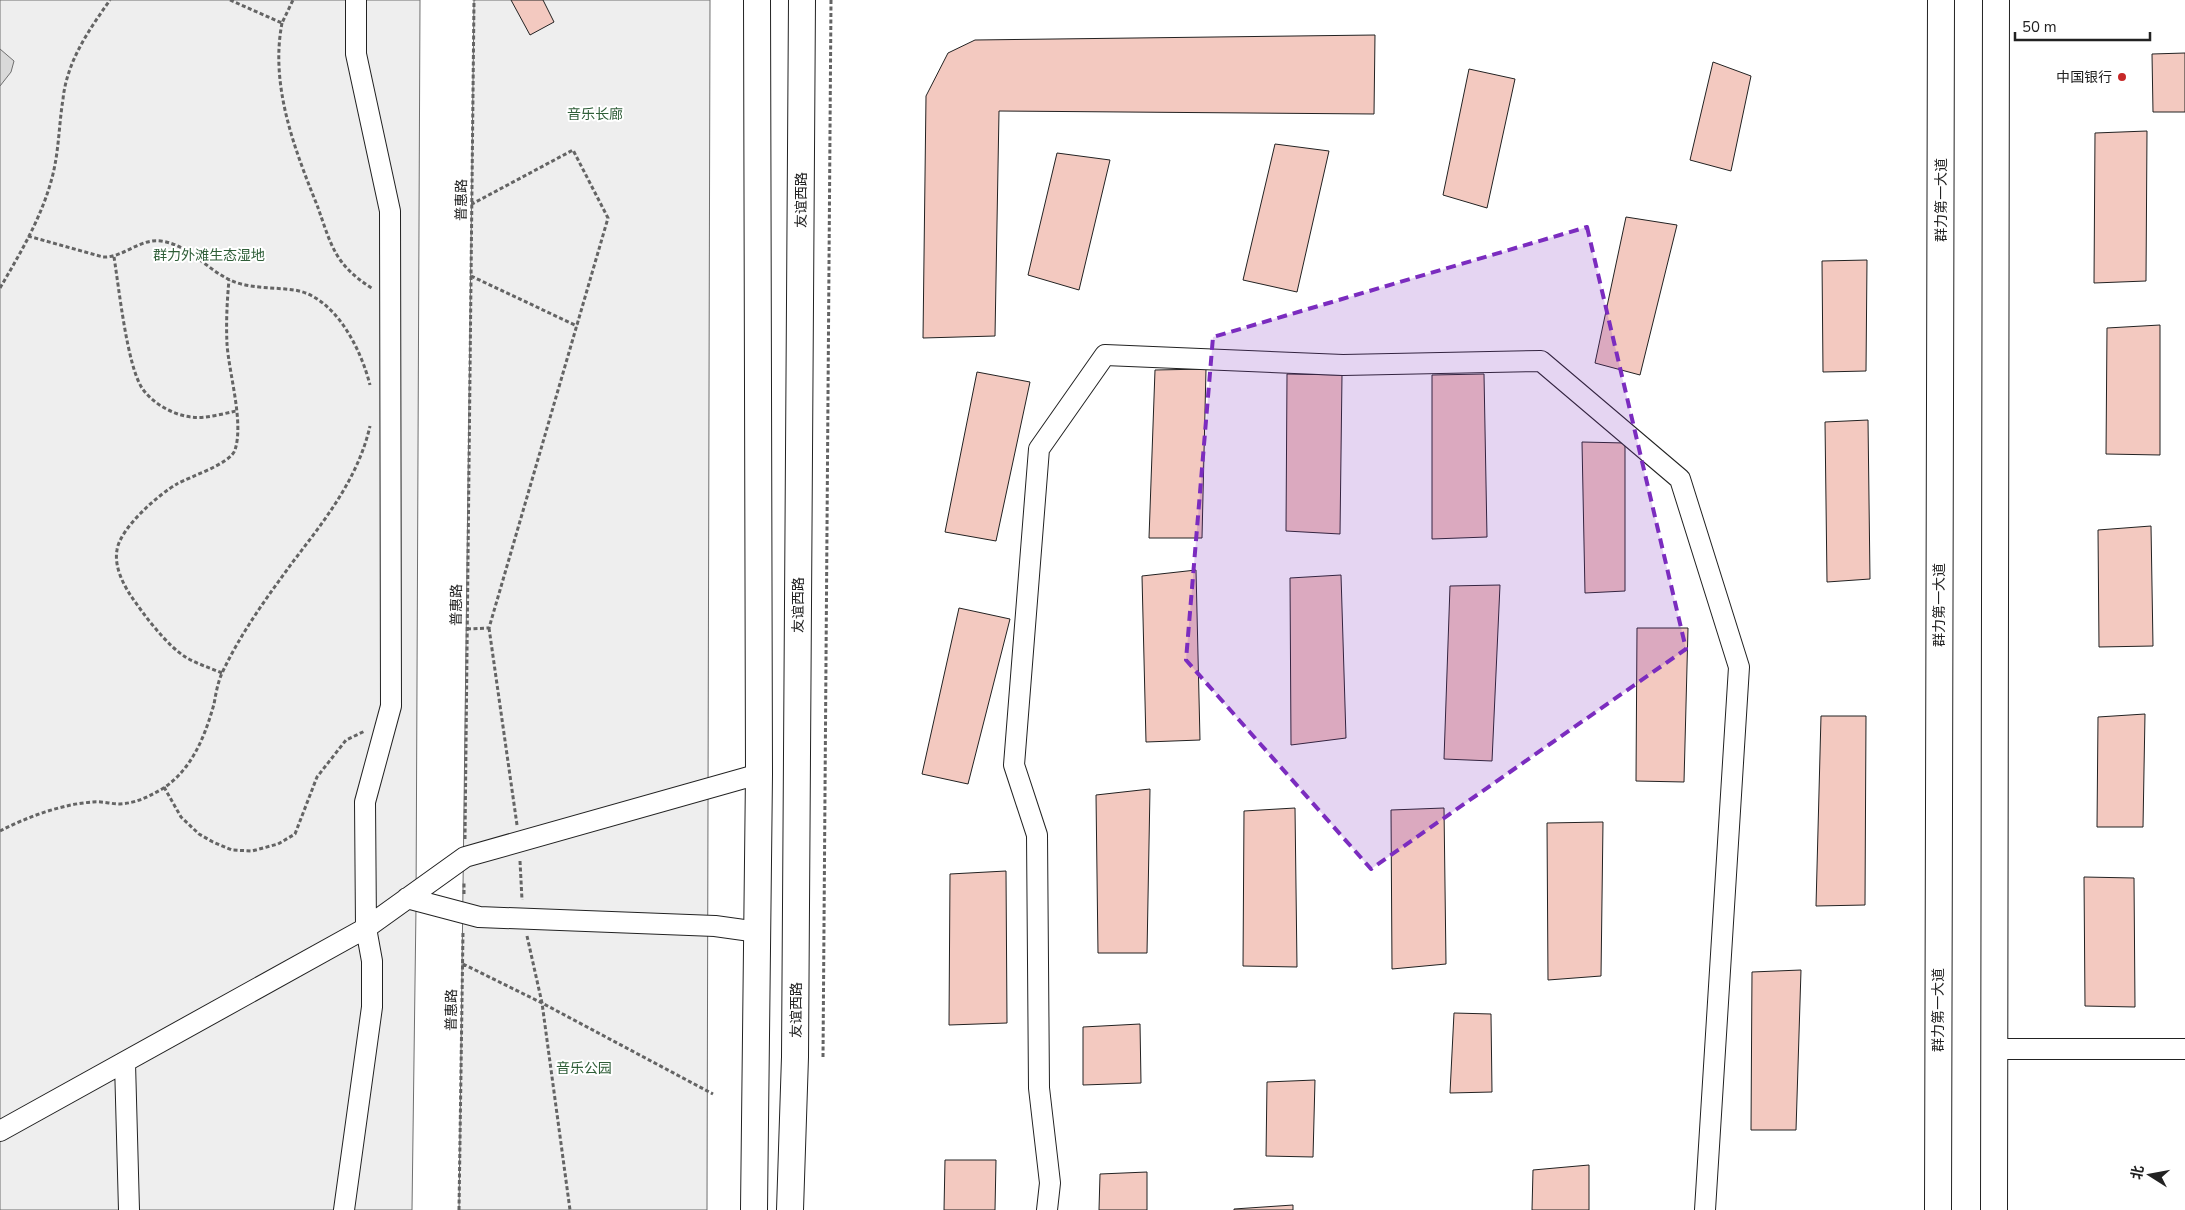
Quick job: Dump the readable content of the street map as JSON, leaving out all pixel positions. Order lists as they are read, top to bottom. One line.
{"streets":{"main road":["友谊西路","群力第一大道"],"path":["普惠路"]},"parks":["音乐长廊","群力外滩生态湿地","音乐公园"],"places":["中国银行"],"scale_bar":"50 m","north":"left"}
